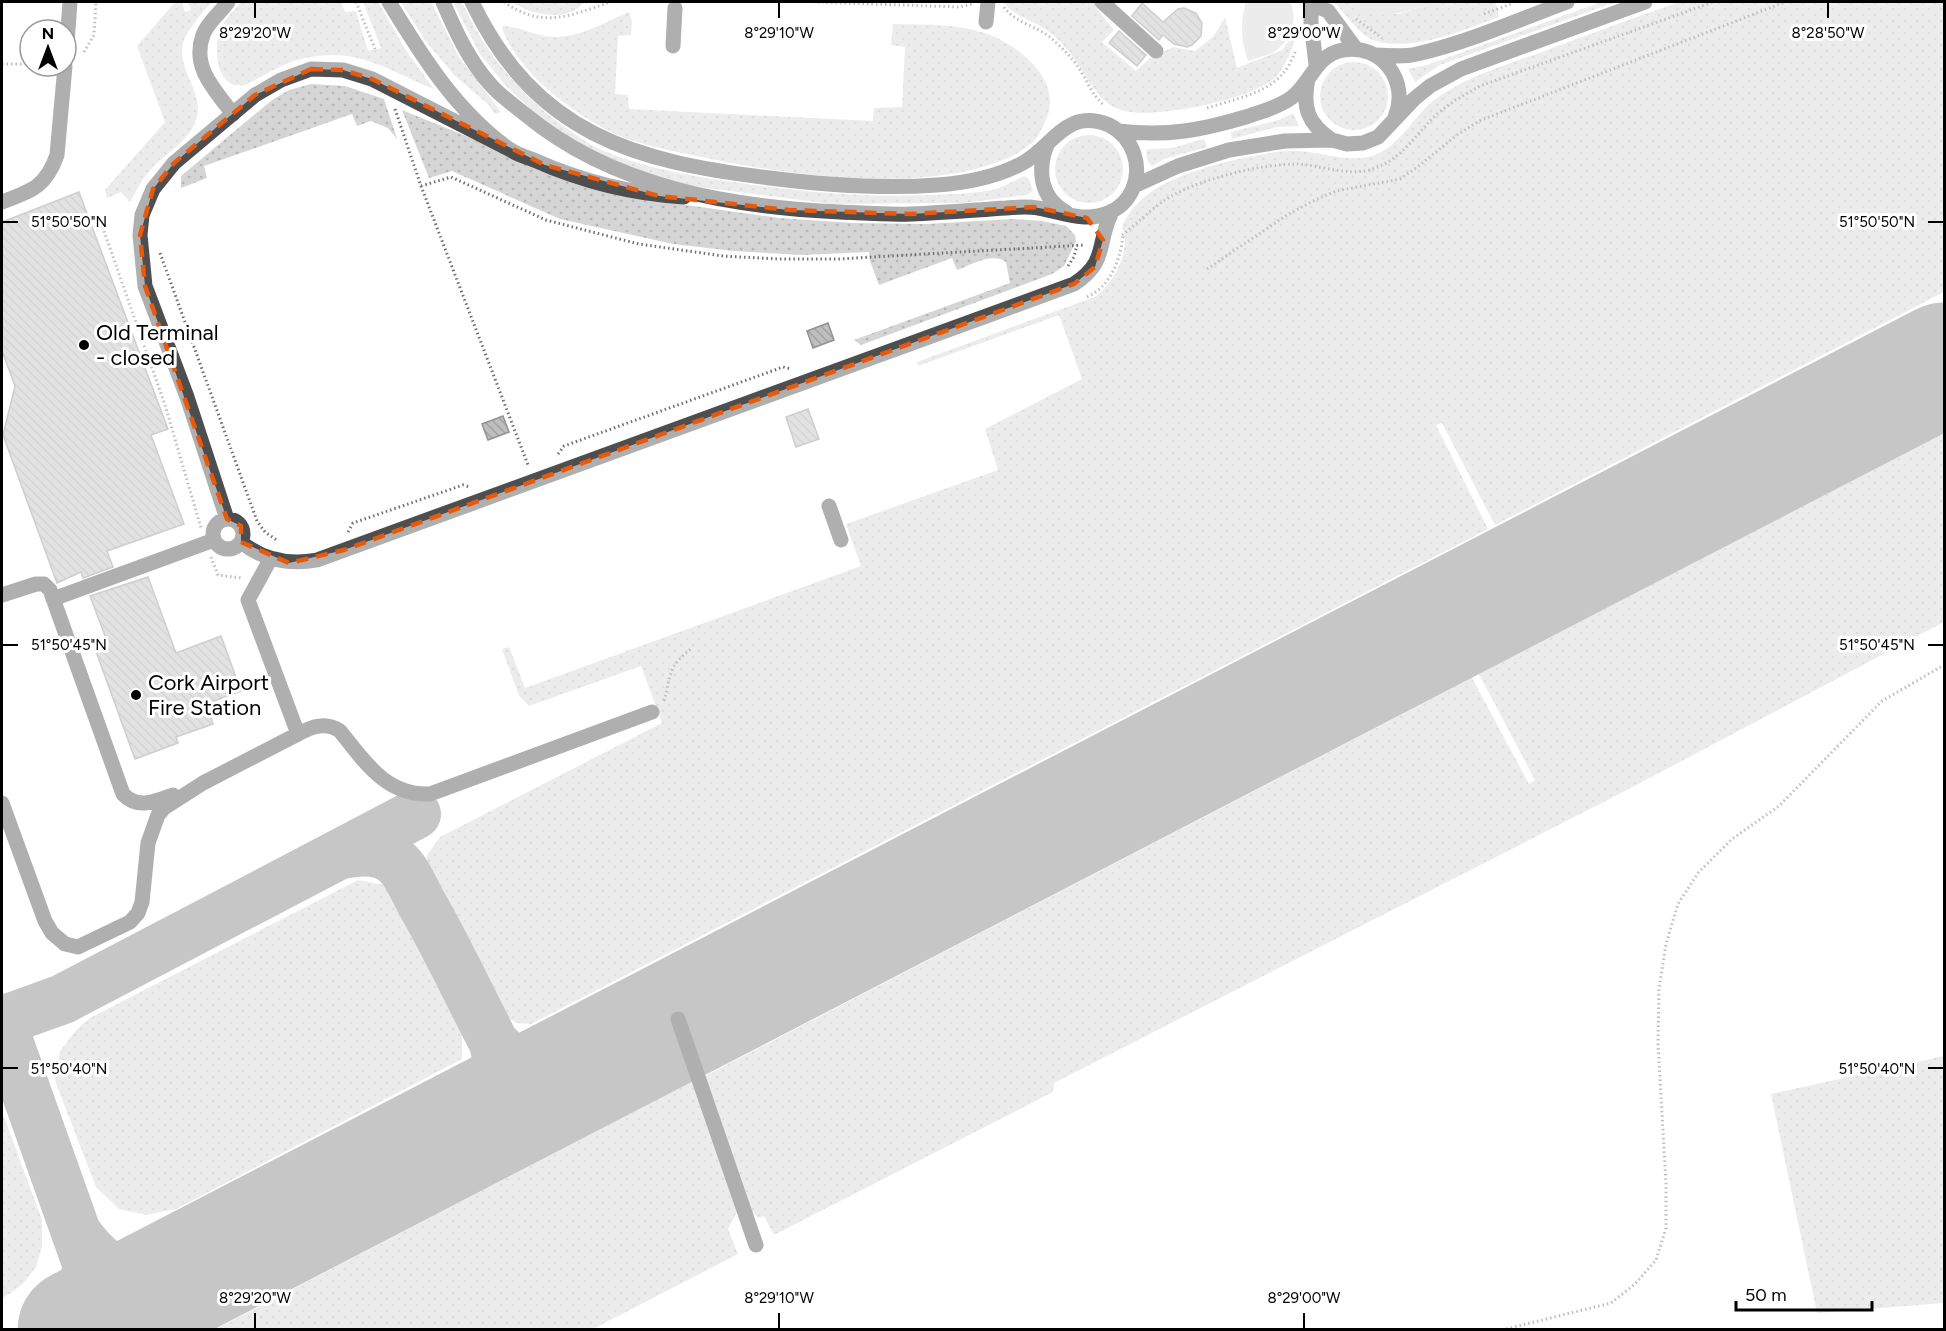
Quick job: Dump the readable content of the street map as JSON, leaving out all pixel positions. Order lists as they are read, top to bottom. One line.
{"places":["Old Terminal - closed","Cork Airport Fire Station"],"scale_bar":"50 m","north":"top","coordinates":["8°29'20\"W","8°29'10\"W","8°29'00\"W","8°28'50\"W","51°50'50\"N","51°50'45\"N","51°50'40\"N"]}
